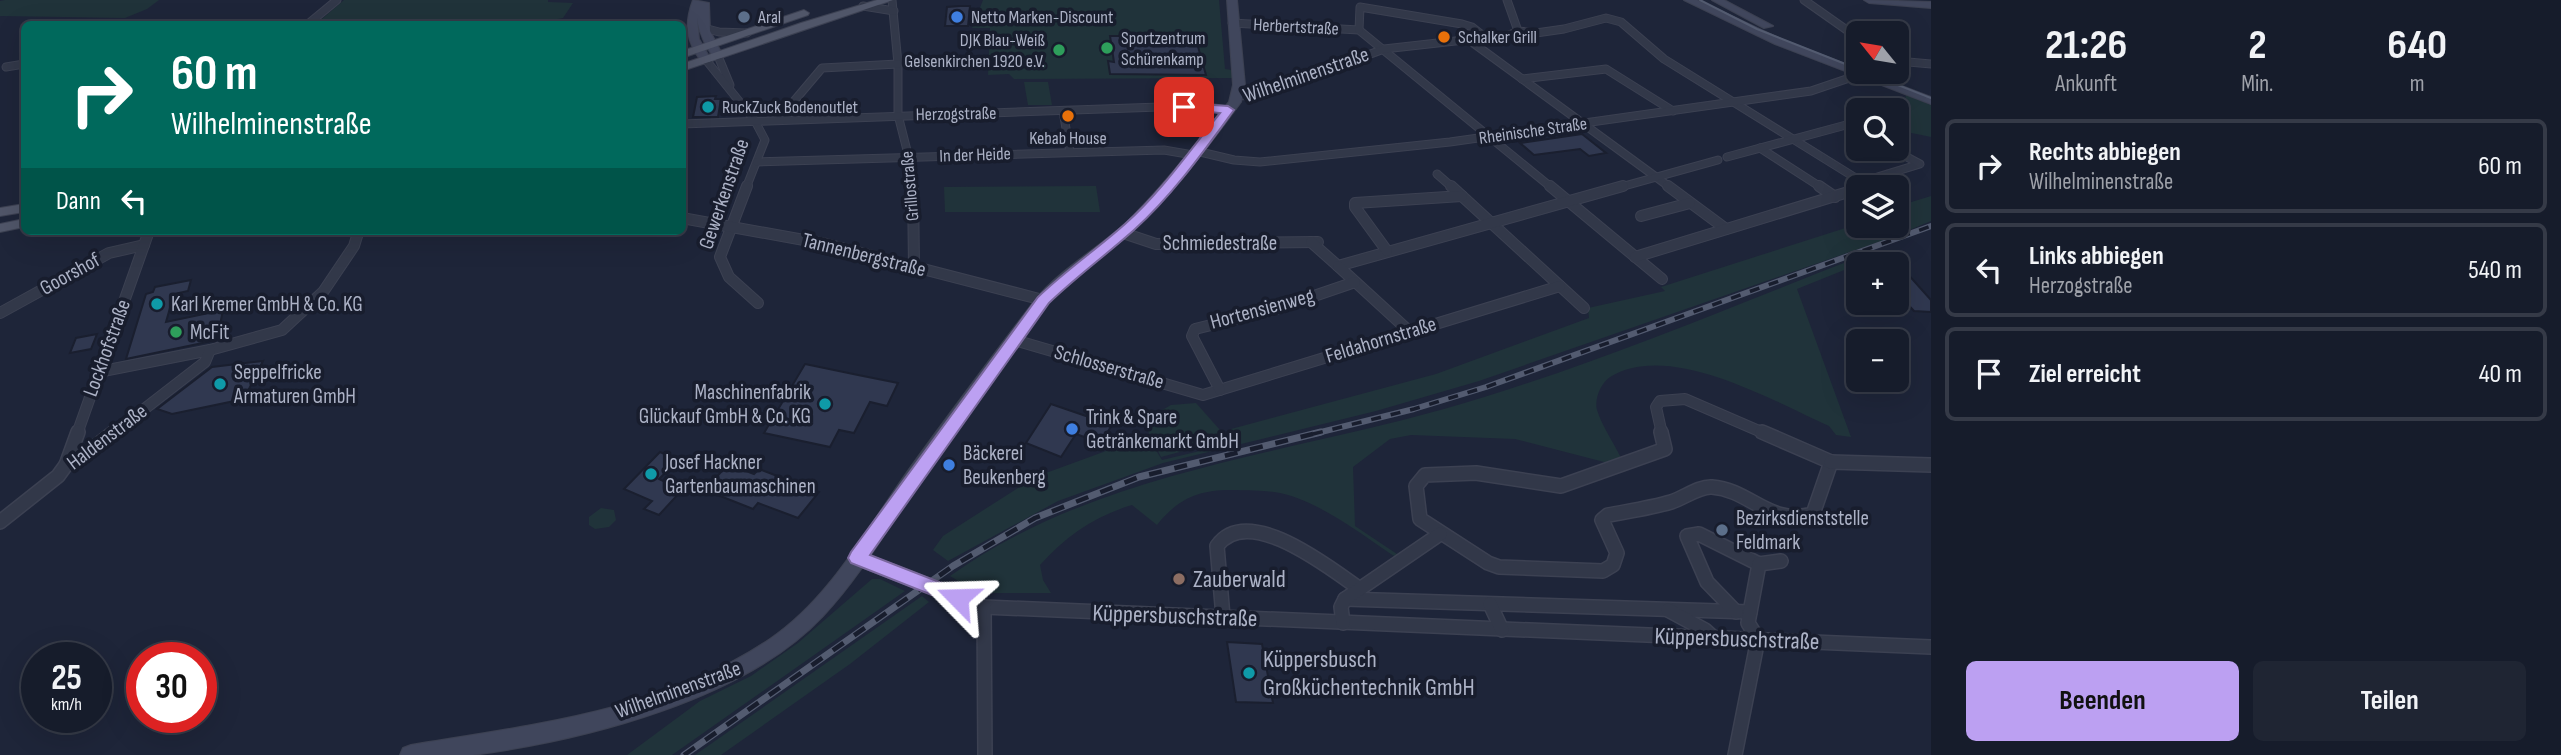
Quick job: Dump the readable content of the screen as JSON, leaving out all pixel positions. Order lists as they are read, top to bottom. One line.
{"streets":{"street":["Herbertstraße","Wilhelminenstraße","Herzogstraße","Rheinische Straße","In der Heide","Grillostraße","Gewerkenstraße","Schmiedestraße","Tannenbergstraße","Goorshof","Hortensienweg","Feldahornstraße","Lockhofstraße","Schlosserstraße","Haldenstraße","Küppersbuschstraße"]},"crossings":[["Herbertstraße","Wilhelminenstraße"],["Herbertstraße","Rheinische Straße"],["Wilhelminenstraße","Herzogstraße"],["Wilhelminenstraße","Rheinische Straße"],["Wilhelminenstraße","In der Heide"],["Wilhelminenstraße","Schmiedestraße"],["Wilhelminenstraße","Tannenbergstraße"],["Wilhelminenstraße","Schlosserstraße"],["Wilhelminenstraße","Küppersbuschstraße"],["Herzogstraße","Grillostraße"],["Herzogstraße","Gewerkenstraße"],["Rheinische Straße","In der Heide"],["In der Heide","Grillostraße"],["In der Heide","Gewerkenstraße"],["Grillostraße","Tannenbergstraße"],["Gewerkenstraße","Tannenbergstraße"],["Goorshof","Lockhofstraße"],["Hortensienweg","Feldahornstraße"],["Feldahornstraße","Schlosserstraße"],["Lockhofstraße","Haldenstraße"]],"places":["Aral","Netto Marken-Discount","Schalker Grill","Sportzentrum Schürenkamp","DJK Blau-Weiß Gelsenkirchen 1920 e.V.","RuckZuck Bodenoutlet","Kebab House","Karl Kremer GmbH & Co. KG","McFit","Seppelfricke Armaturen GmbH","Maschinenfabrik Glückauf GmbH & Co. KG","Trink & Spare Getränkemarkt GmbH","Bäckerei Beukenberg","Josef Hackner Gartenbaumaschinen","Bezirksdienststelle Feldmark","Zauberwald","Küppersbusch Großküchentechnik GmbH"],"north":"top left","page":{"eta":["21:26","Ankunft","2","Min.","640","m"],"map_buttons":["+","−"],"turn":["60 m","Wilhelminenstraße"],"list":[{"name":"Rechts abbiegen","note":"Wilhelminenstraße","value":"60 m"},{"name":"Links abbiegen","note":"Herzogstraße","value":"540 m"},{"name":"Ziel erreicht","value":"40 m"}],"then":"Dann","speed":"25 km/h","limit":"30","buttons":["Beenden","Teilen"]}}
